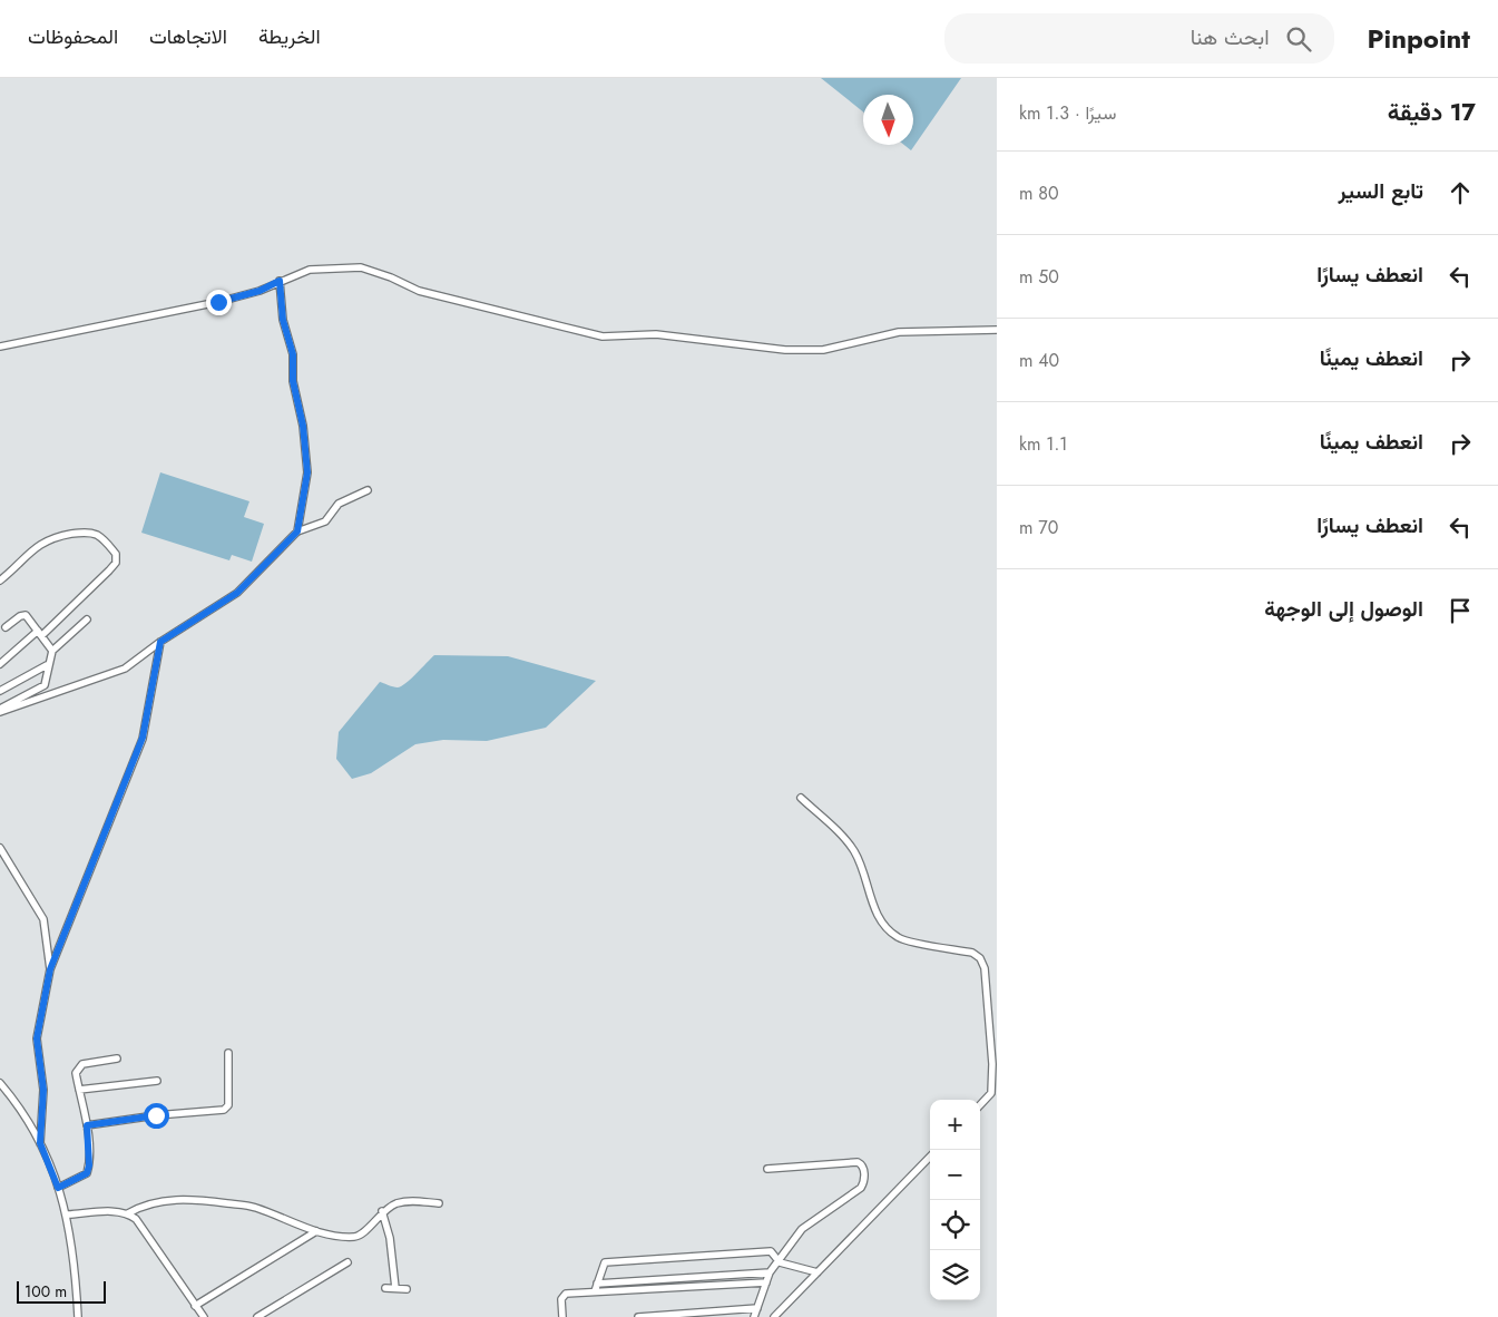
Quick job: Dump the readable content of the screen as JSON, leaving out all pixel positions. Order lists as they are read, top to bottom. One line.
{"scale_bar":"100 m","north":"bottom","page":{"header":"Pinpoint","search":"ابحث هنا","nav":["الخريطة","الاتجاهات","المحفوظات"],"heading":["17 دقيقة","سيرًا · 1.3 km"],"list":[["تابع السير","80 m"],["انعطف يسارًا","50 m"],["انعطف يمينًا","40 m"],["انعطف يمينًا","1.1 km"],["انعطف يسارًا","70 m"],"الوصول إلى الوجهة"],"map_buttons":["+","−"],"scale":"100 m"}}
